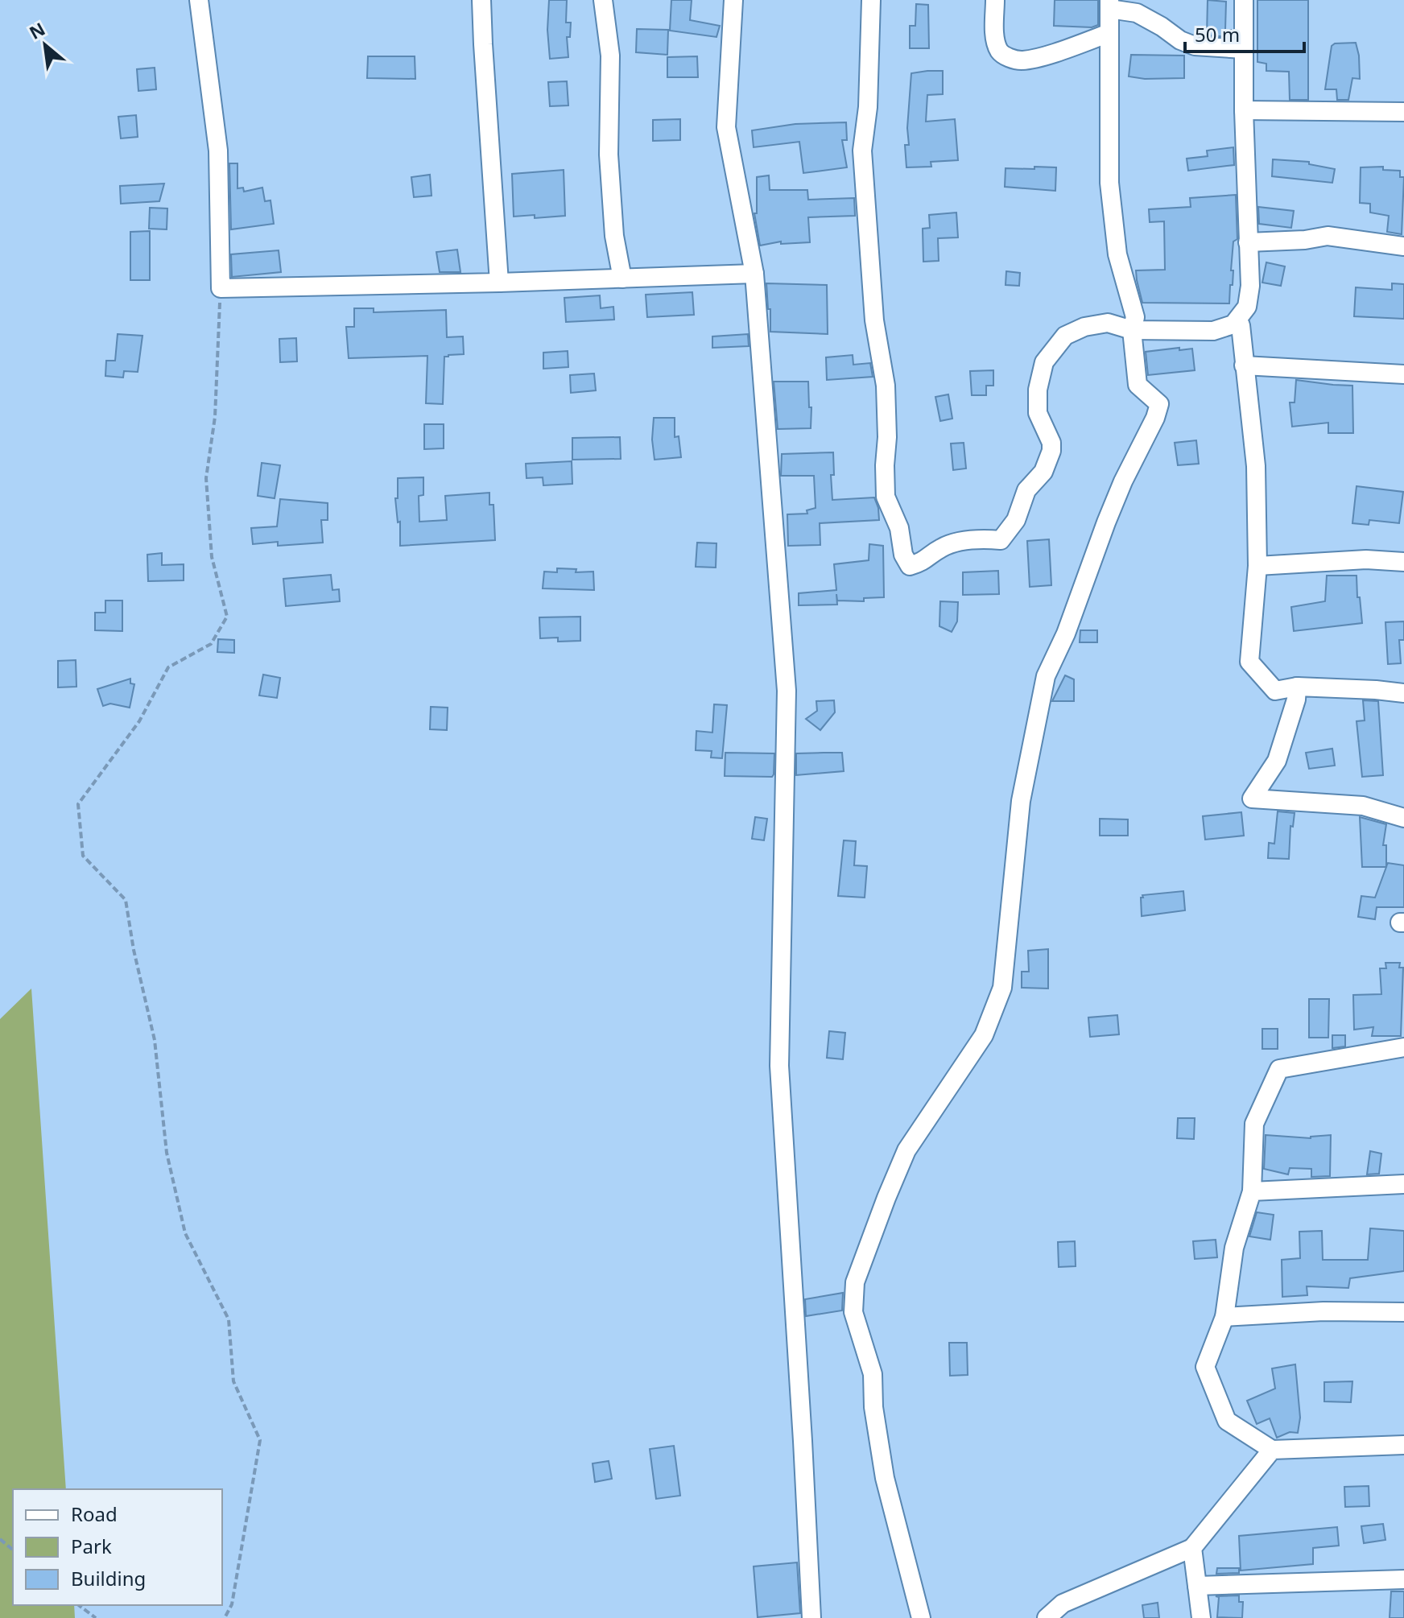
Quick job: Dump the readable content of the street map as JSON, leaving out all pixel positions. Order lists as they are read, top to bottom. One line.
{"legend":["Road","Park","Building"],"scale_bar":"50 m","north":"top left"}
